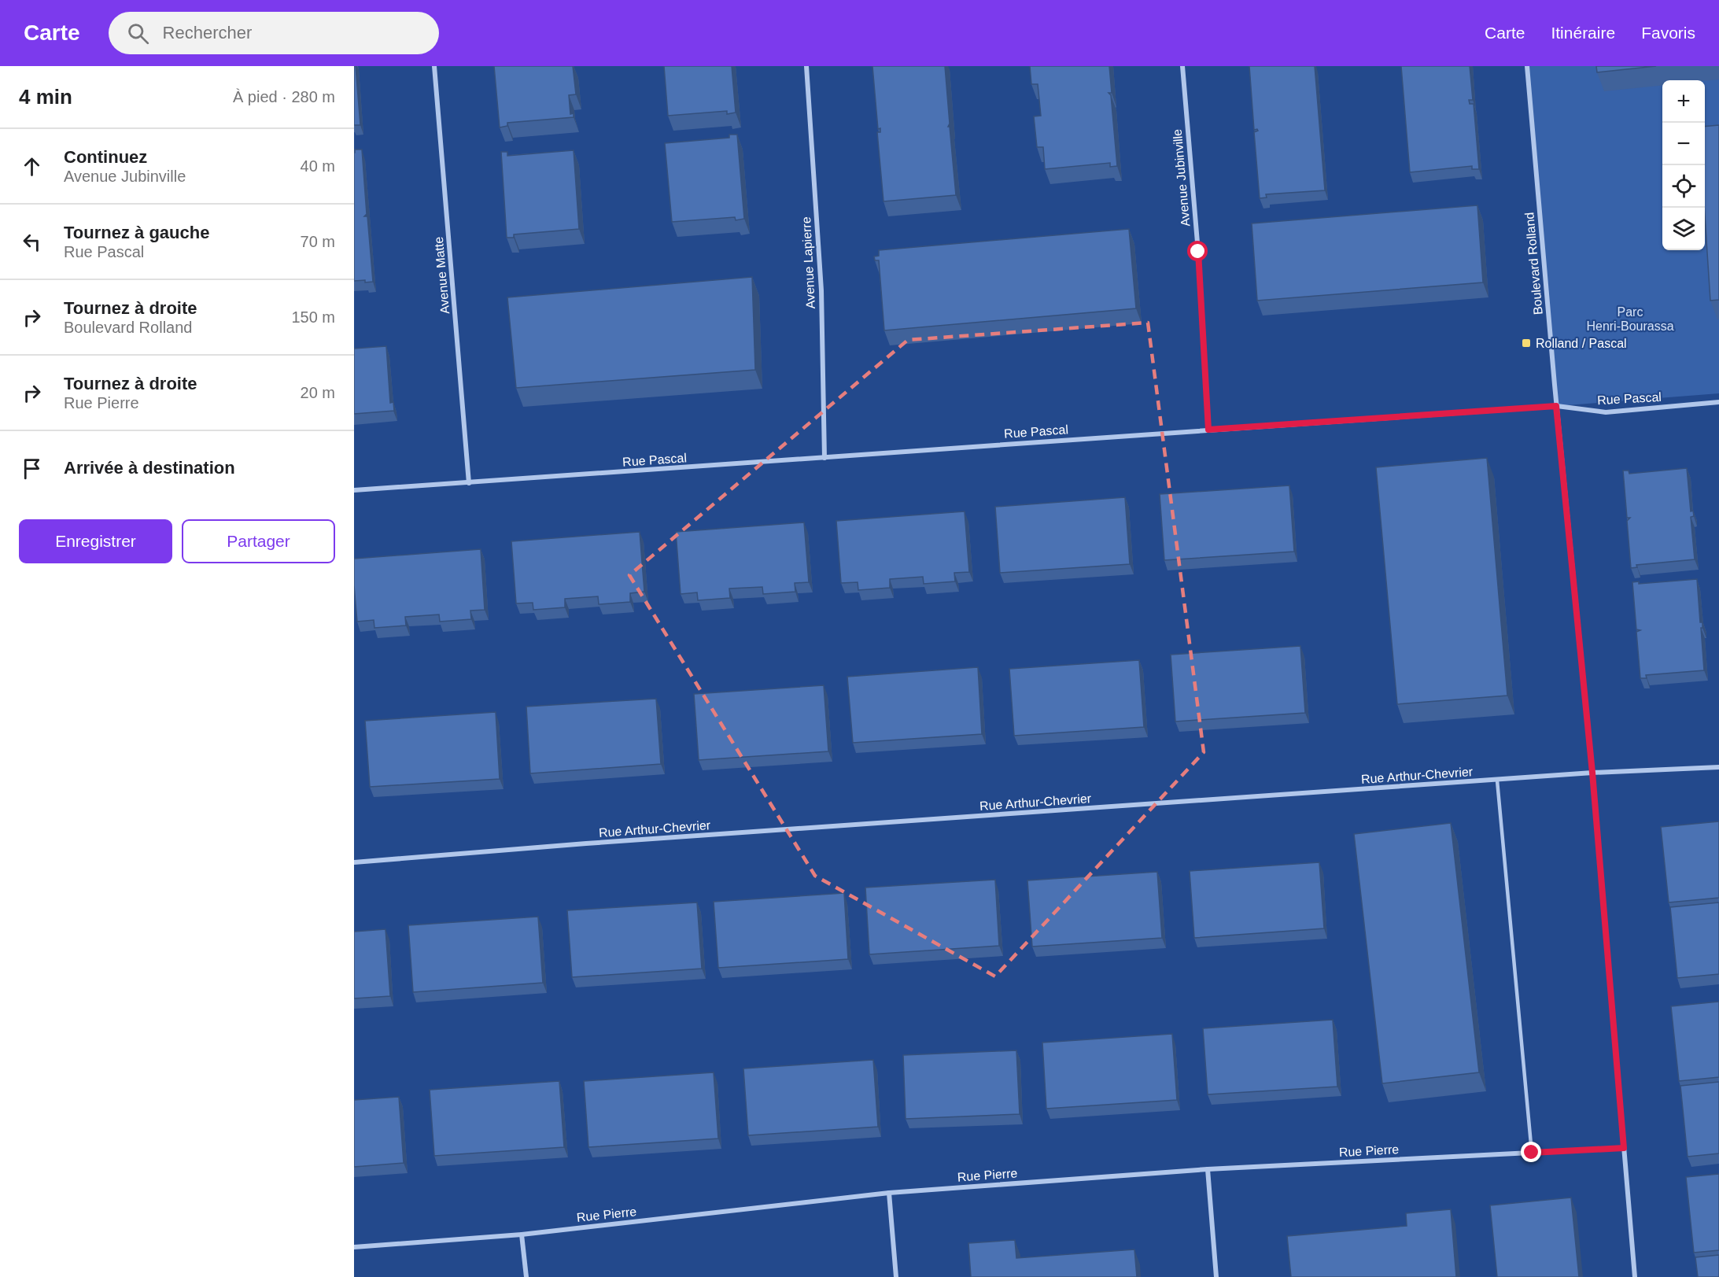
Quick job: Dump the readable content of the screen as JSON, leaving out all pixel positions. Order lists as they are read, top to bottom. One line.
{"streets":{"street":["Avenue Jubinville","Avenue Lapierre","Boulevard Rolland","Avenue Matte","Rue Pascal","Rue Arthur-Chevrier","Rue Pierre"]},"crossings":[["Avenue Jubinville","Rue Pascal"],["Avenue Lapierre","Rue Pascal"],["Boulevard Rolland","Rue Pascal"],["Boulevard Rolland","Rue Arthur-Chevrier"],["Boulevard Rolland","Rue Pierre"],["Avenue Matte","Rue Pascal"]],"parks":["Parc Henri-Bourassa"],"places":{"transit":["Rolland / Pascal"]},"page":{"header":"Carte","search":"Rechercher","nav":["Carte","Itinéraire","Favoris"],"heading":["4 min","À pied · 280 m"],"map_buttons":["+","−"],"list":[["Continuez","Avenue Jubinville","40 m"],["Tournez à gauche","Rue Pascal","70 m"],["Tournez à droite","Boulevard Rolland","150 m"],["Tournez à droite","Rue Pierre","20 m"],"Arrivée à destination"],"buttons":["Enregistrer","Partager"]}}
